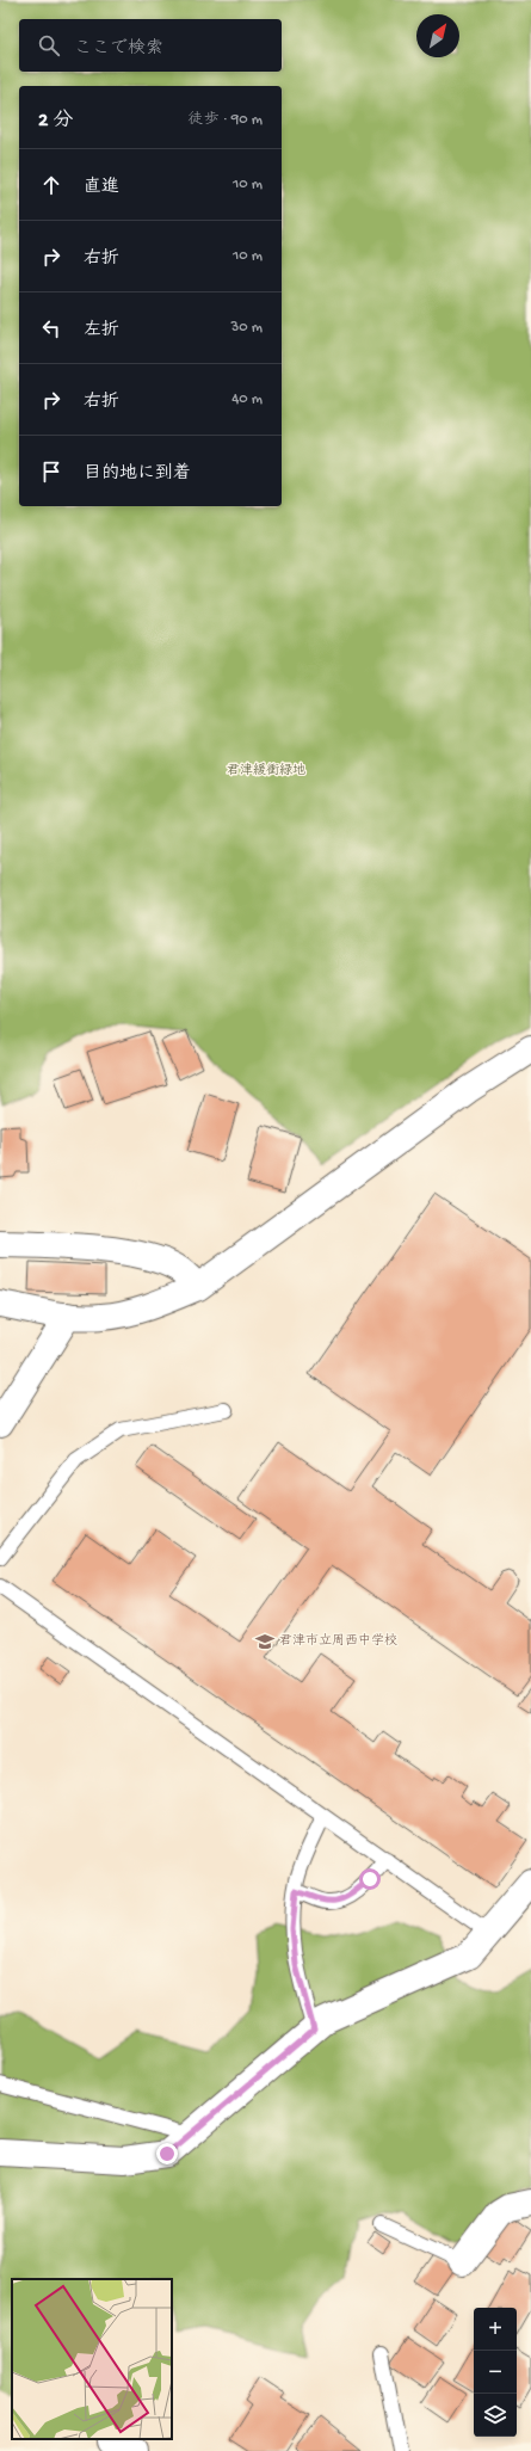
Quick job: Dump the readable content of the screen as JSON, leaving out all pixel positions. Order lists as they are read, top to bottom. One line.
{"parks":["君津緩衝緑地"],"places":{"school or university":["君津市立周西中学校"]},"north":"top right","page":{"search":"ここで検索","heading":["2 分","徒歩 · 90 m"],"list":[["直進","10 m"],["右折","10 m"],["左折","30 m"],["右折","40 m"],"目的地に到着"],"map_buttons":["+","−"]}}
